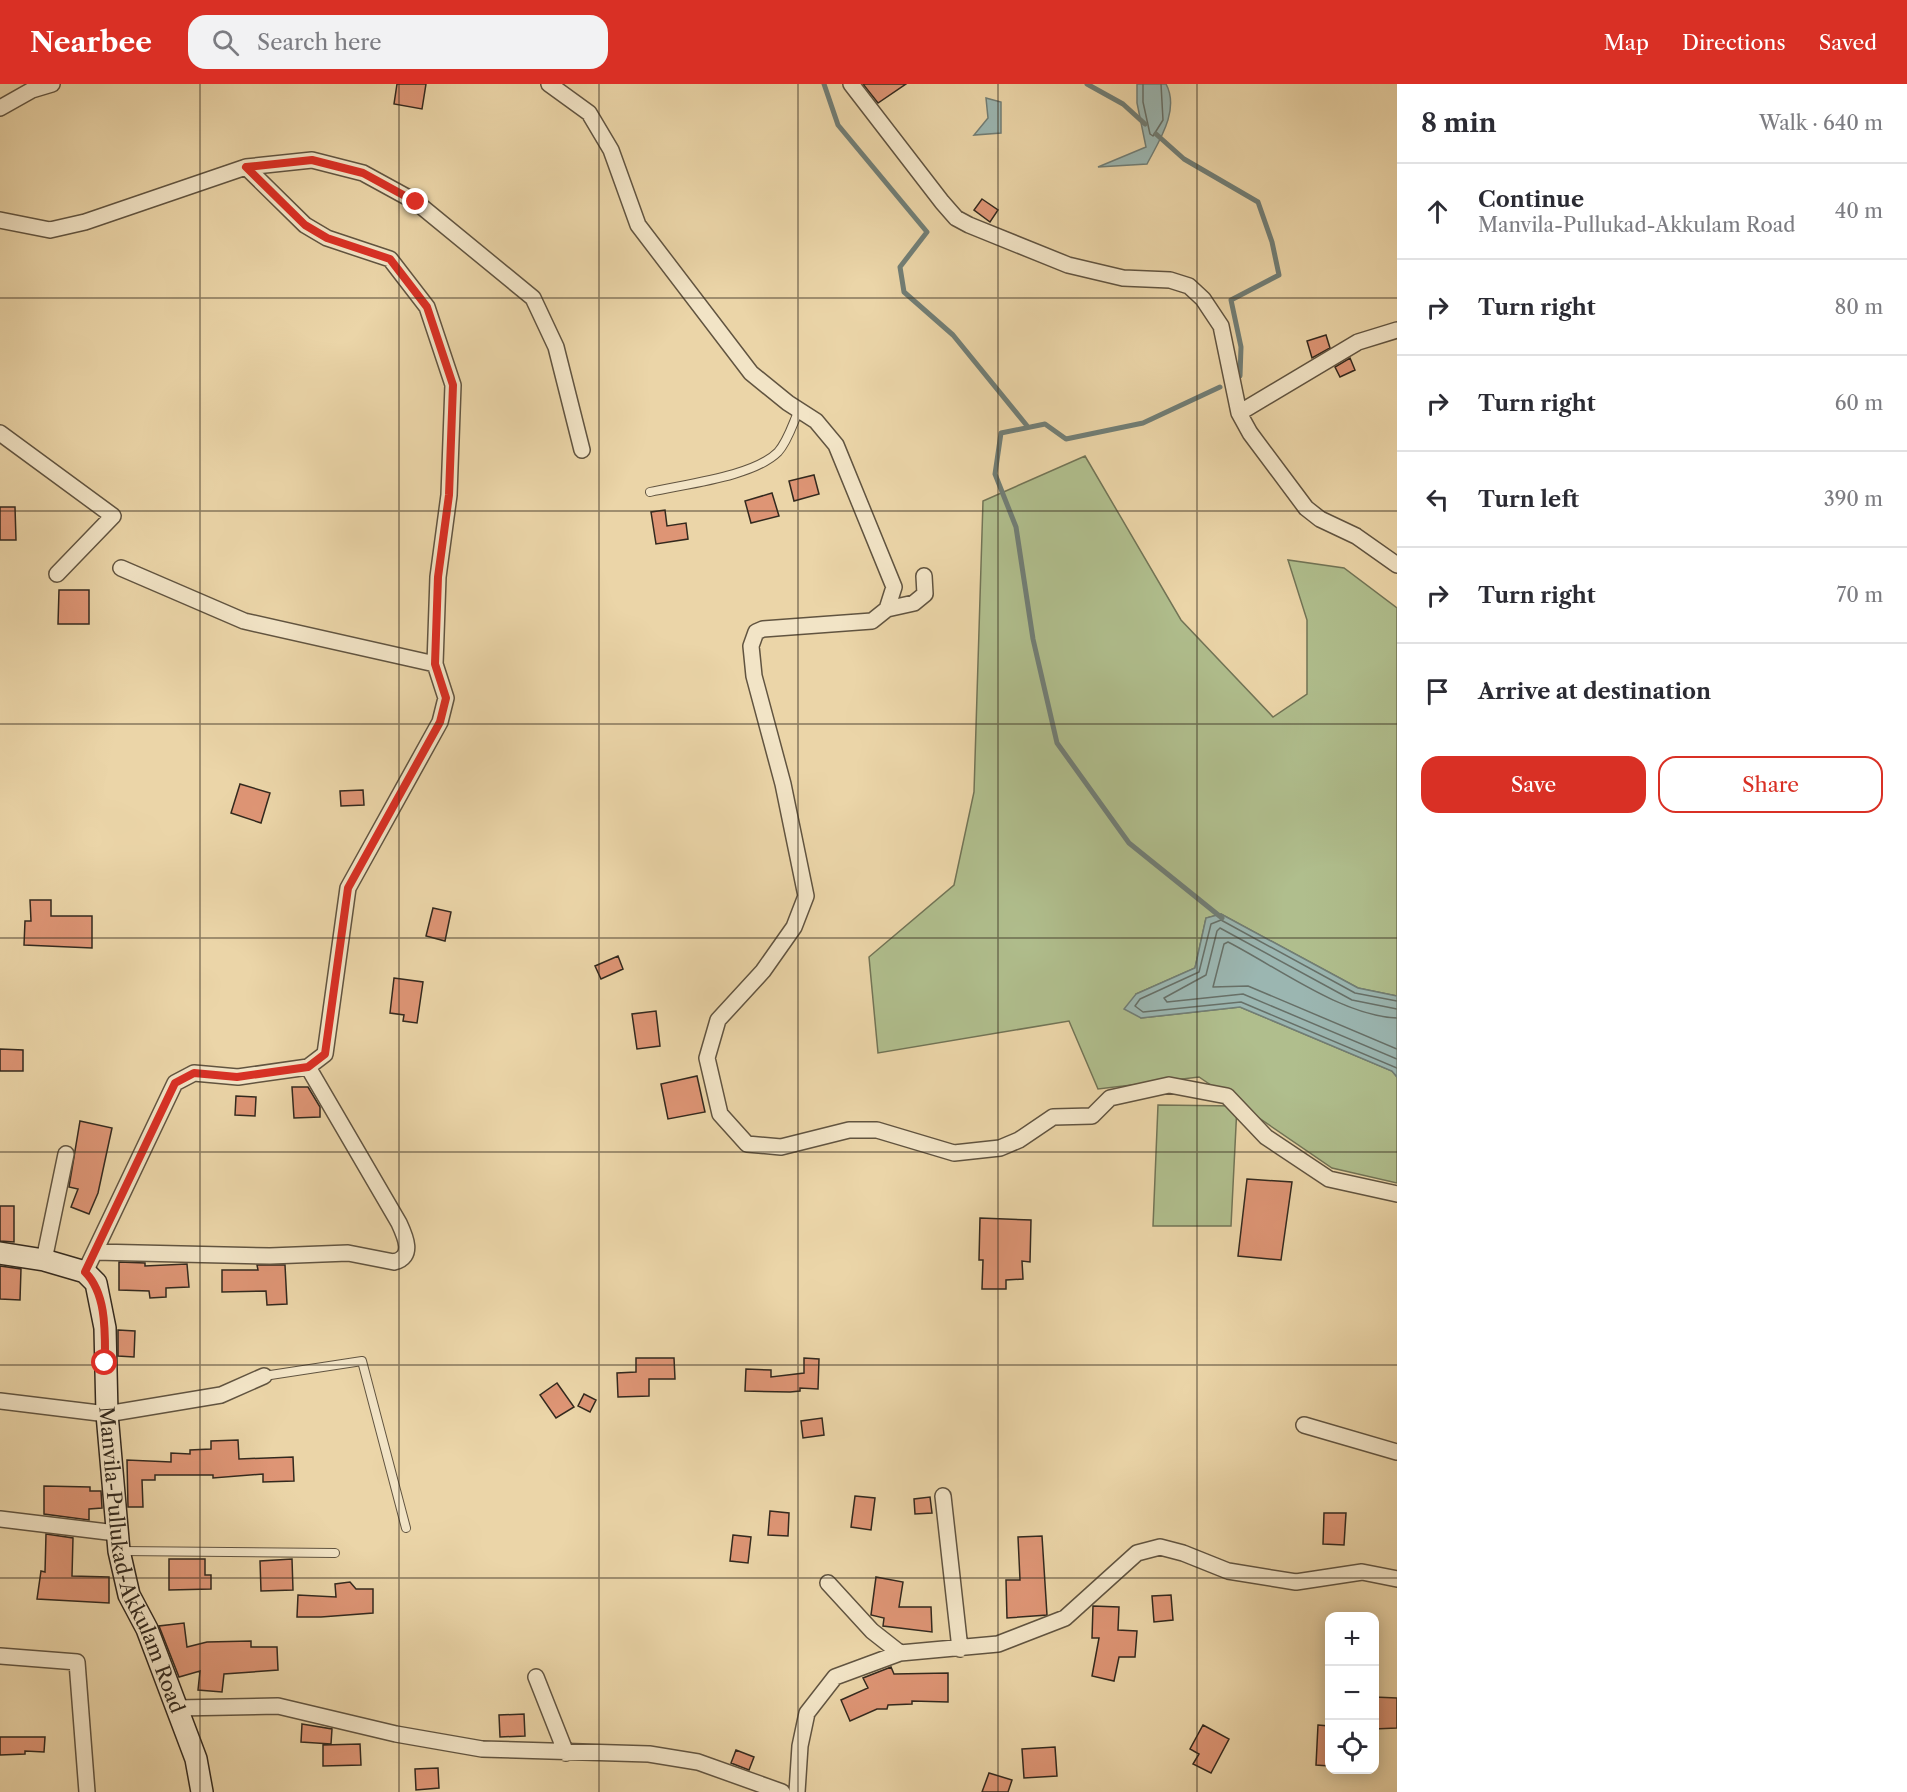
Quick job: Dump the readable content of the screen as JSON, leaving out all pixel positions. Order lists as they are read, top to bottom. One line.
{"streets":{"street":["Manvila-Pullukad-Akkulam Road"]},"page":{"header":"Nearbee","search":"Search here","nav":["Map","Directions","Saved"],"heading":["8 min","Walk · 640 m"],"list":[["Continue","Manvila-Pullukad-Akkulam Road","40 m"],["Turn right","80 m"],["Turn right","60 m"],["Turn left","390 m"],["Turn right","70 m"],"Arrive at destination"],"buttons":["Save","Share"],"map_buttons":["+","−"]}}
